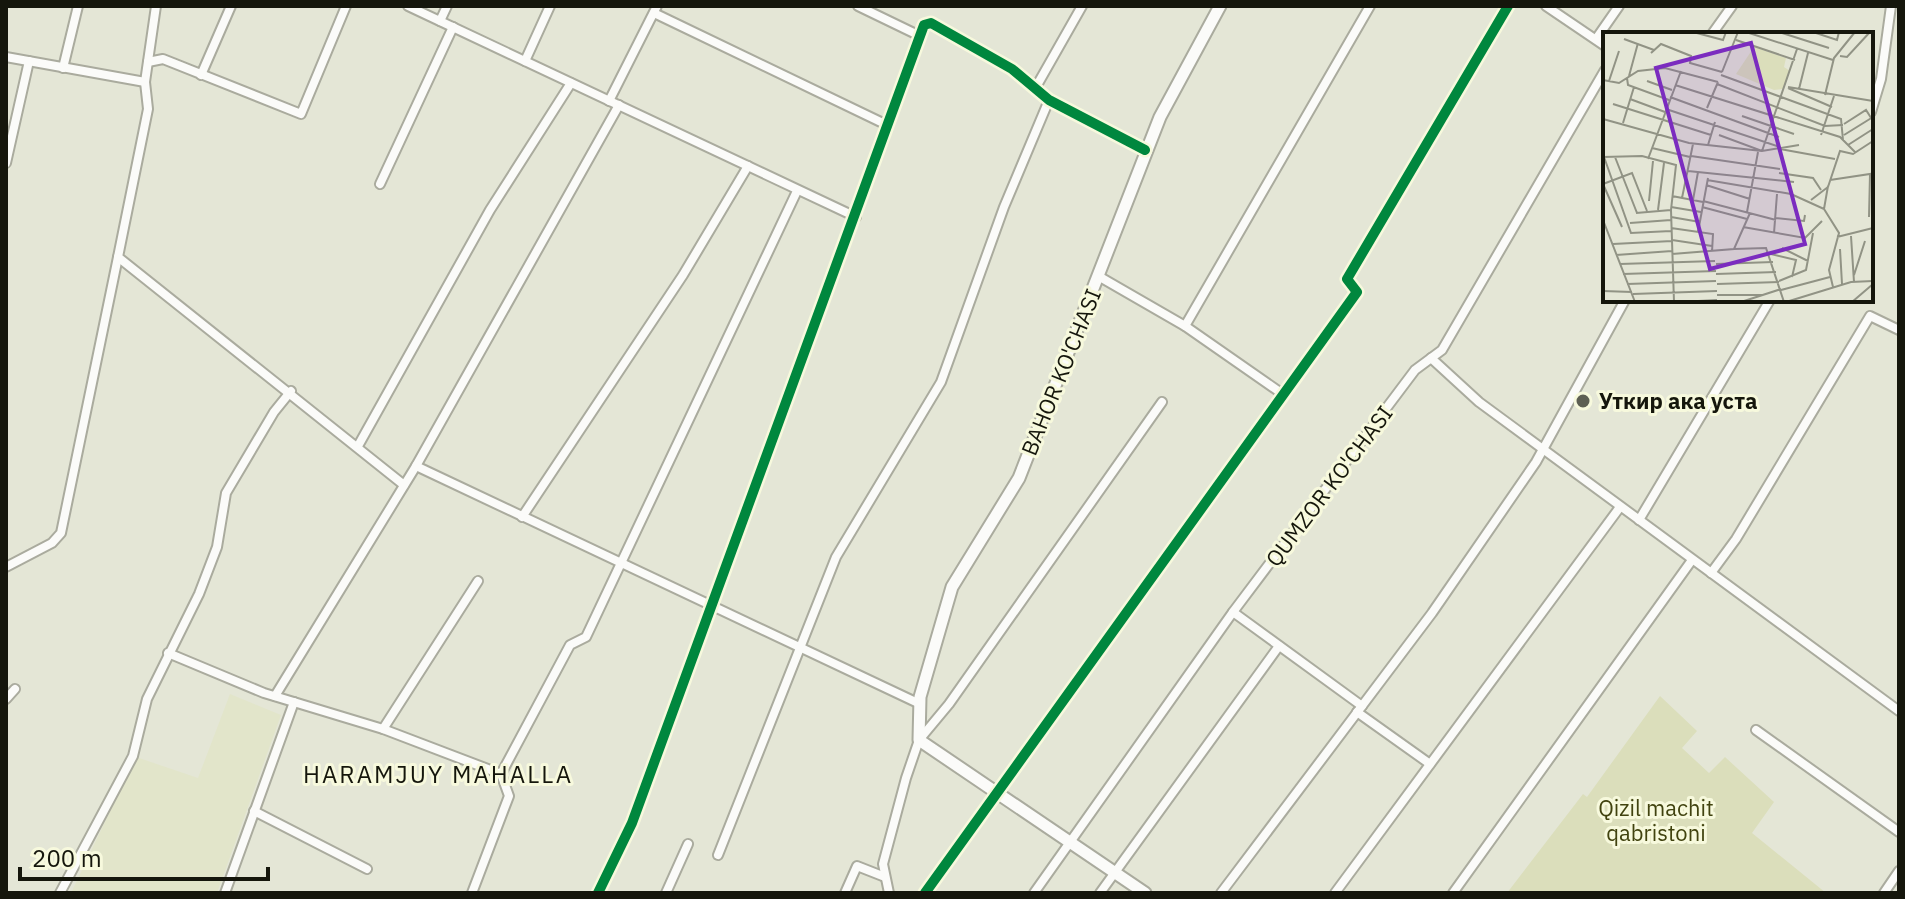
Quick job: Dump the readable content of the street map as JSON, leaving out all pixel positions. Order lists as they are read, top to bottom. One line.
{"streets":{"street":["BAHOR KO'CHASI","QUMZOR KO'CHASI"]},"districts":["HARAMJUY MAHALLA"],"parks":["Qizil machit qabristoni"],"places":["Уткир ака уста"],"scale_bar":"200 m"}
